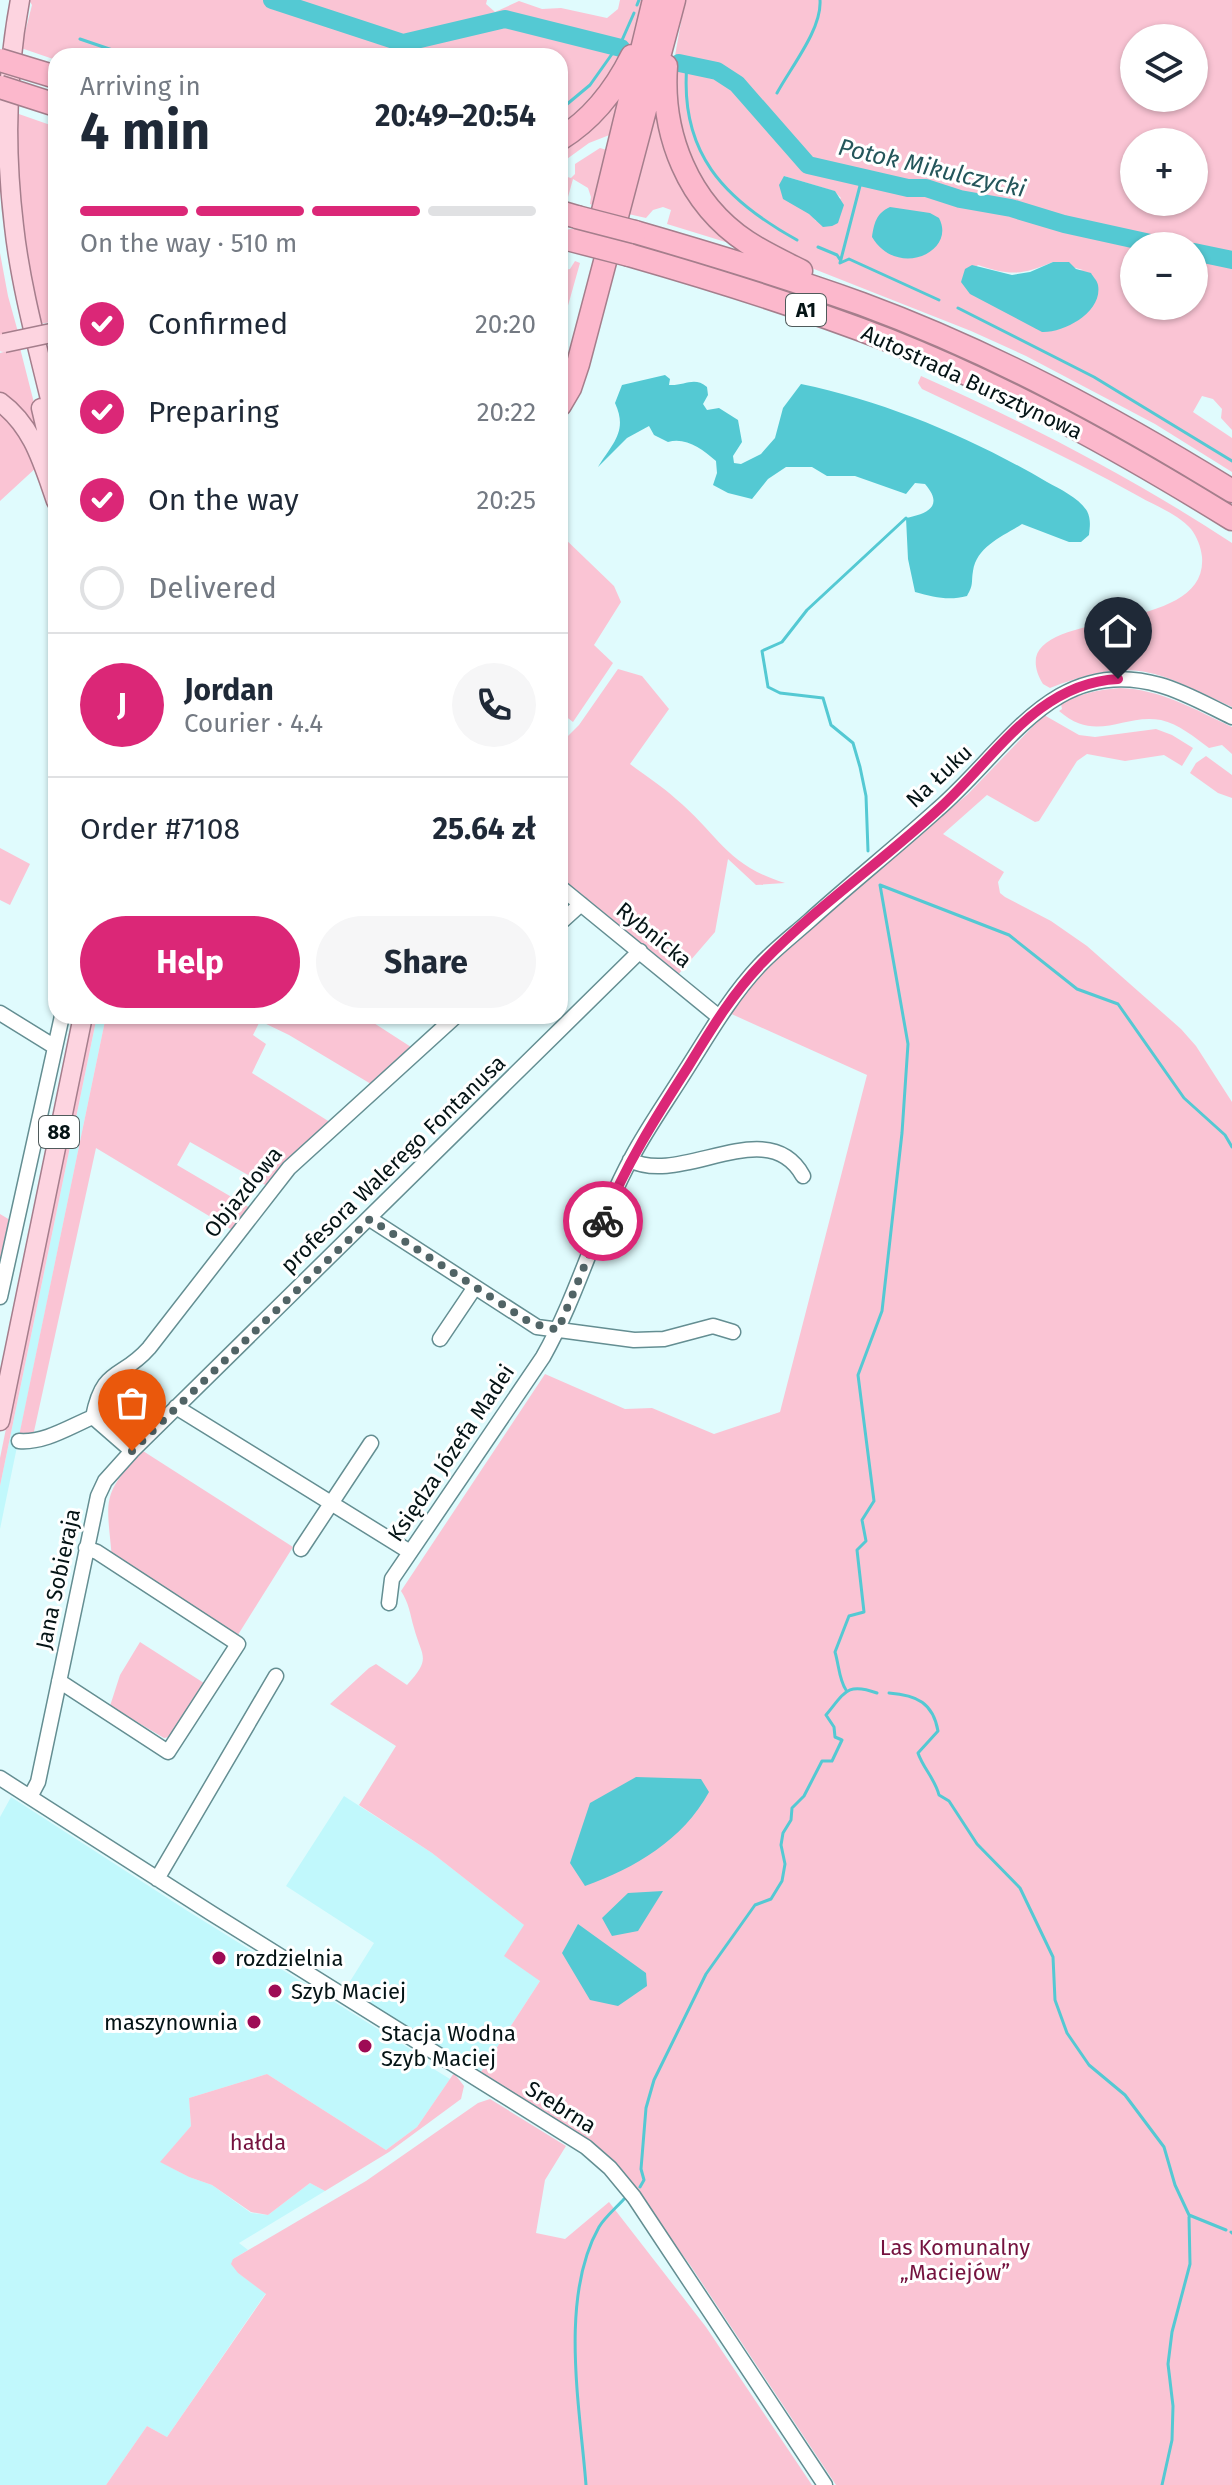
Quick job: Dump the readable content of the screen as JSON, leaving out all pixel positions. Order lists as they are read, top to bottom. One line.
{"streets":{"highway":["A1","Autostrada Bursztynowa"],"main road":["88"],"street":["Na Łuku","Rybnicka","profesora Walerego Fontanusa","Objazdowa","Księdza Józefa Madei","Jana Sobieraja","Srebrna"]},"crossings":[["Na Łuku","Rybnicka"],["Na Łuku","Księdza Józefa Madei"],["Rybnicka","profesora Walerego Fontanusa"],["Rybnicka","Księdza Józefa Madei"],["profesora Walerego Fontanusa","Jana Sobieraja"],["Jana Sobieraja","Srebrna"]],"water":["Potok Mikulczycki"],"parks":["hałda","Las Komunalny „Maciejów”"],"places":["rozdzielnia","Szyb Maciej","maszynownia","Stacja Wodna Szyb Maciej"],"page":{"map_buttons":["+","−"],"heading":["4 min","Arriving in","20:49–20:54"],"panel":["Jordan","Courier · 4.4","Order #7108","25.64 zł"],"bar":"On the way · 510 m","list":[["Confirmed","20:20"],["Preparing","20:22"],["On the way","20:25"],"Delivered"],"round":"J","buttons":["Help","Share"]}}
